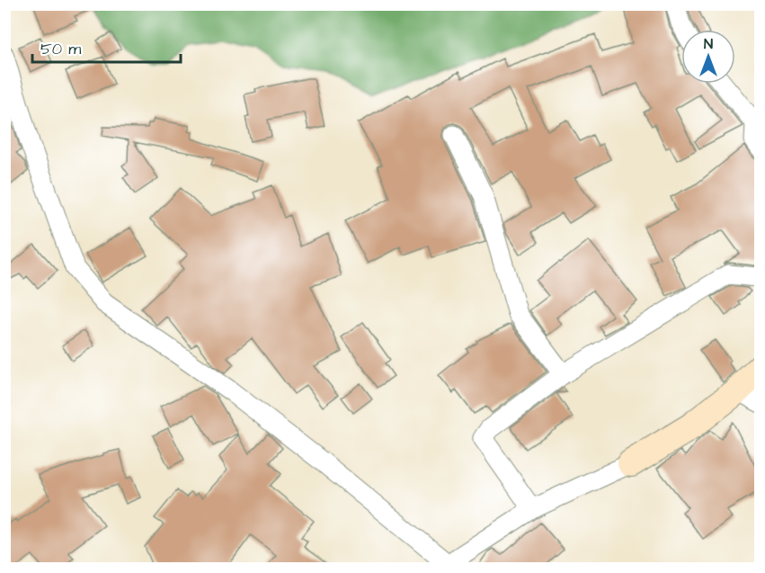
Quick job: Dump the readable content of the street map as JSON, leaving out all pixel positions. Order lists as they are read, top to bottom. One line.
{"scale_bar":"50 m","north":"top"}
